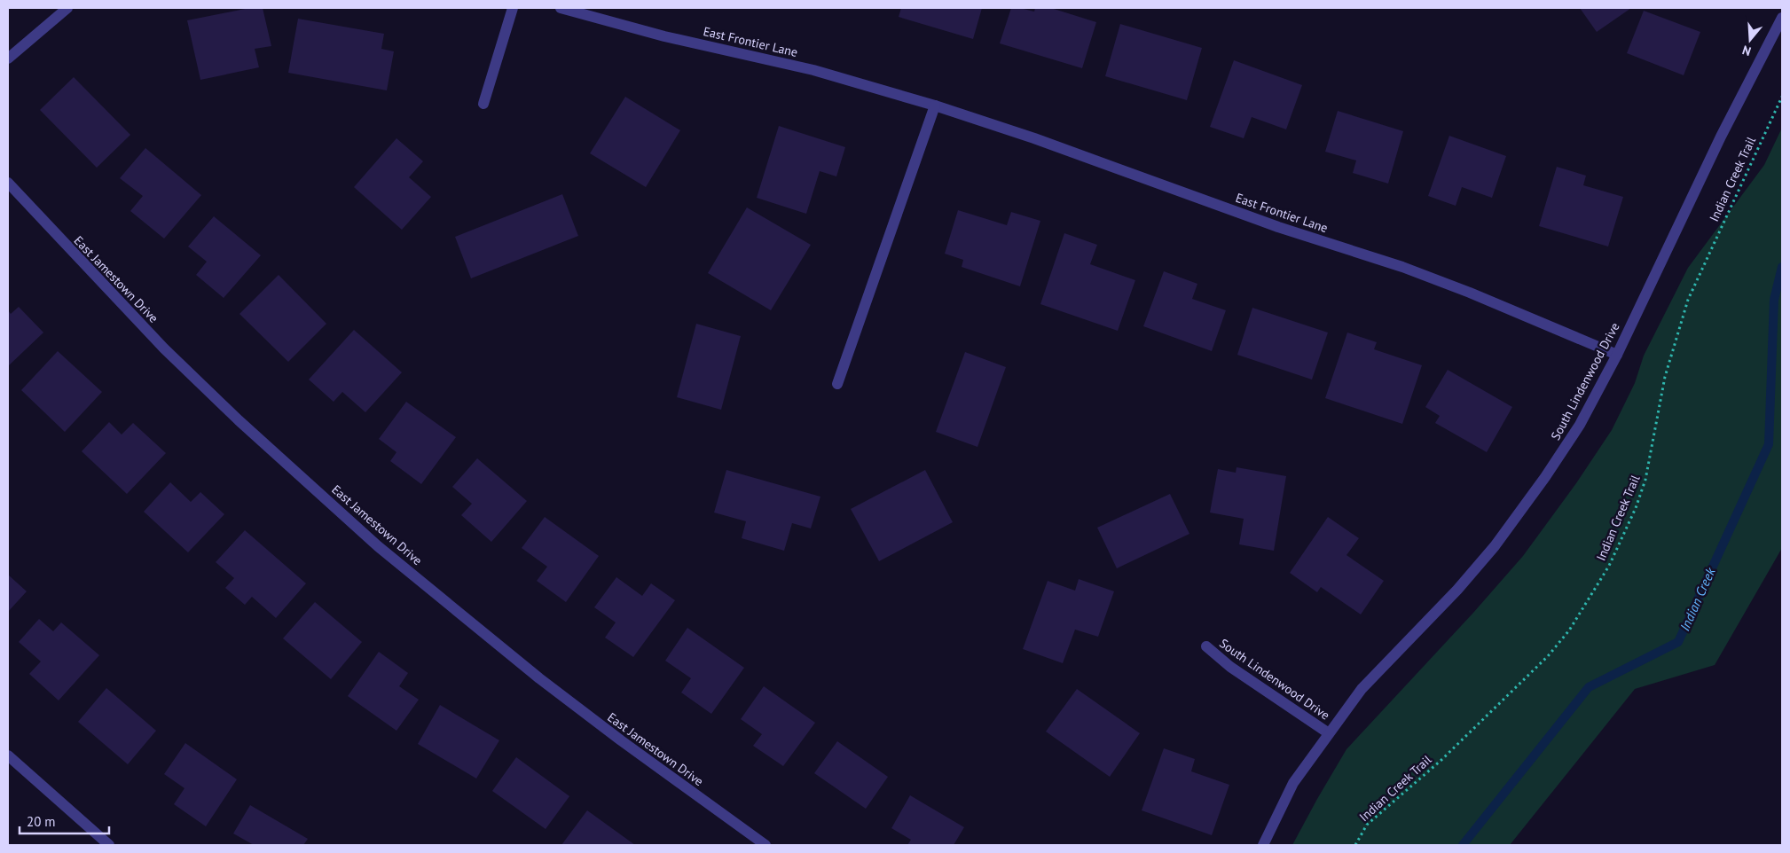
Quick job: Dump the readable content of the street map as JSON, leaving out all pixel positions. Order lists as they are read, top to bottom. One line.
{"streets":{"street":["East Frontier Lane","East Jamestown Drive","South Lindenwood Drive"],"path":["Indian Creek Trail"]},"crossings":[["East Frontier Lane","South Lindenwood Drive"]],"water":["Indian Creek"],"scale_bar":"20 m","north":"bottom"}
